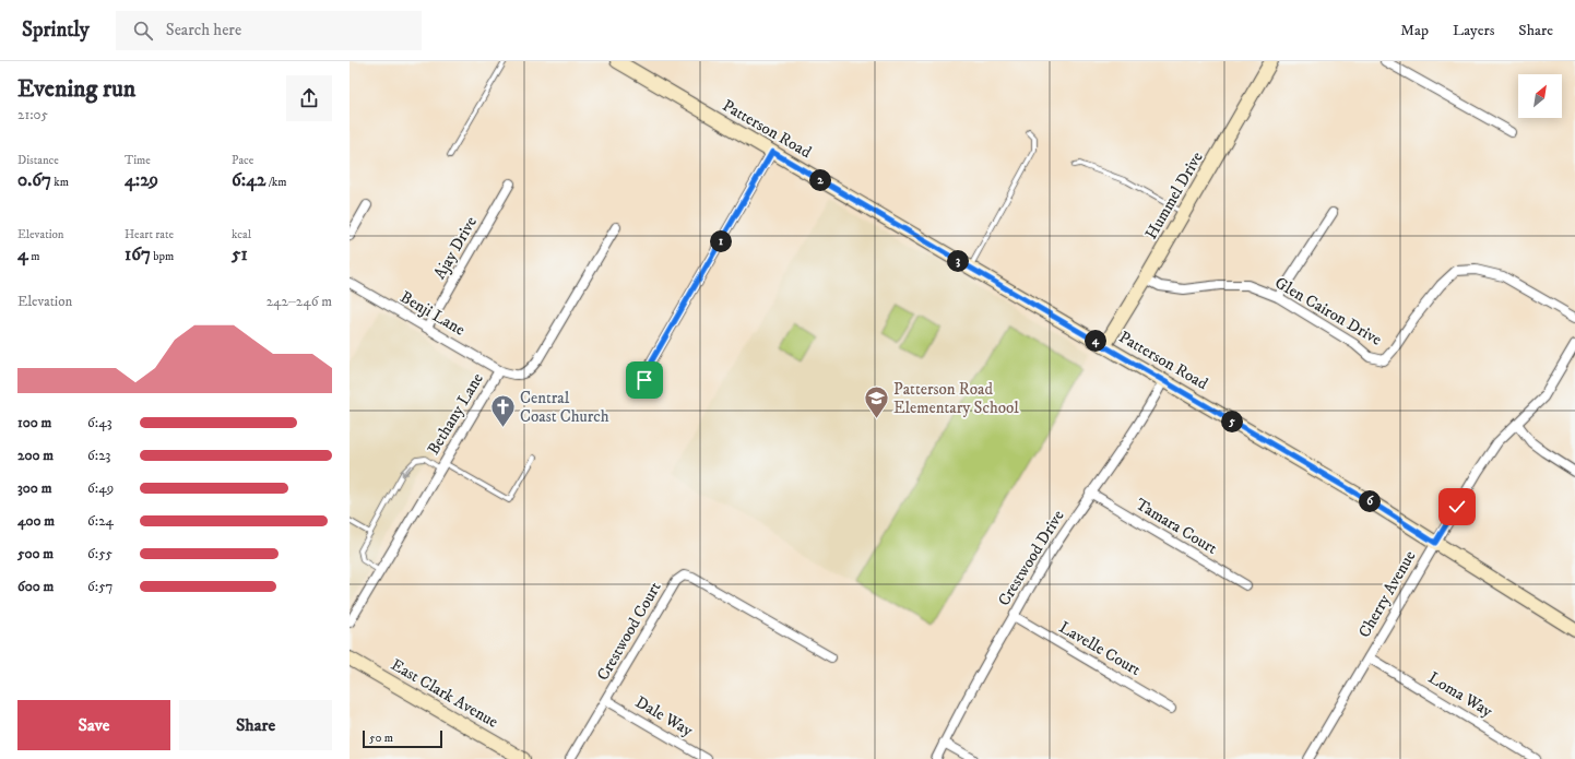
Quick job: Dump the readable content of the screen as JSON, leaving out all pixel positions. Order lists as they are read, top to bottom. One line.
{"streets":{"street":["Patterson Road","Hummel Drive","Ajay Drive","Glen Cairon Drive","Benji Lane","Bethany Lane","Tamara Court","Crestwood Drive","Cherry Avenue","Crestwood Court","Lavelle Court","East Clark Avenue","Loma Way","Dale Way"]},"crossings":[["Patterson Road","Hummel Drive"],["Patterson Road","Crestwood Drive"],["Patterson Road","Cherry Avenue"],["Hummel Drive","Glen Cairon Drive"],["Ajay Drive","Benji Lane"],["Benji Lane","Bethany Lane"],["Tamara Court","Crestwood Drive"],["Crestwood Drive","Lavelle Court"],["Cherry Avenue","Loma Way"],["Crestwood Court","Dale Way"]],"places":{"school or university":["Patterson Road Elementary School"],"church":["Central Coast Church"]},"scale_bar":"50 m","north":"top right","page":{"header":"Sprintly","search":"Search here","nav":["Map","Layers","Share"],"heading":["Evening run","21:05"],"stats":[["Distance","0.67 km"],["Time","4:29"],["Pace","6:42 /km"],["Elevation","4 m"],["Heart rate","167 bpm"],["kcal","51"]],"pins":["2","1","3","4","5","6"],"chart":["Elevation","242–246 m"],"list":[{"name":"100 m","note":"6:43"},{"name":"200 m","note":"6:23"},{"name":"300 m","note":"6:49"},{"name":"400 m","note":"6:24"},{"name":"500 m","note":"6:55"},{"name":"600 m","note":"6:57"}],"buttons":["Save","Share"],"scale":"50 m"}}
